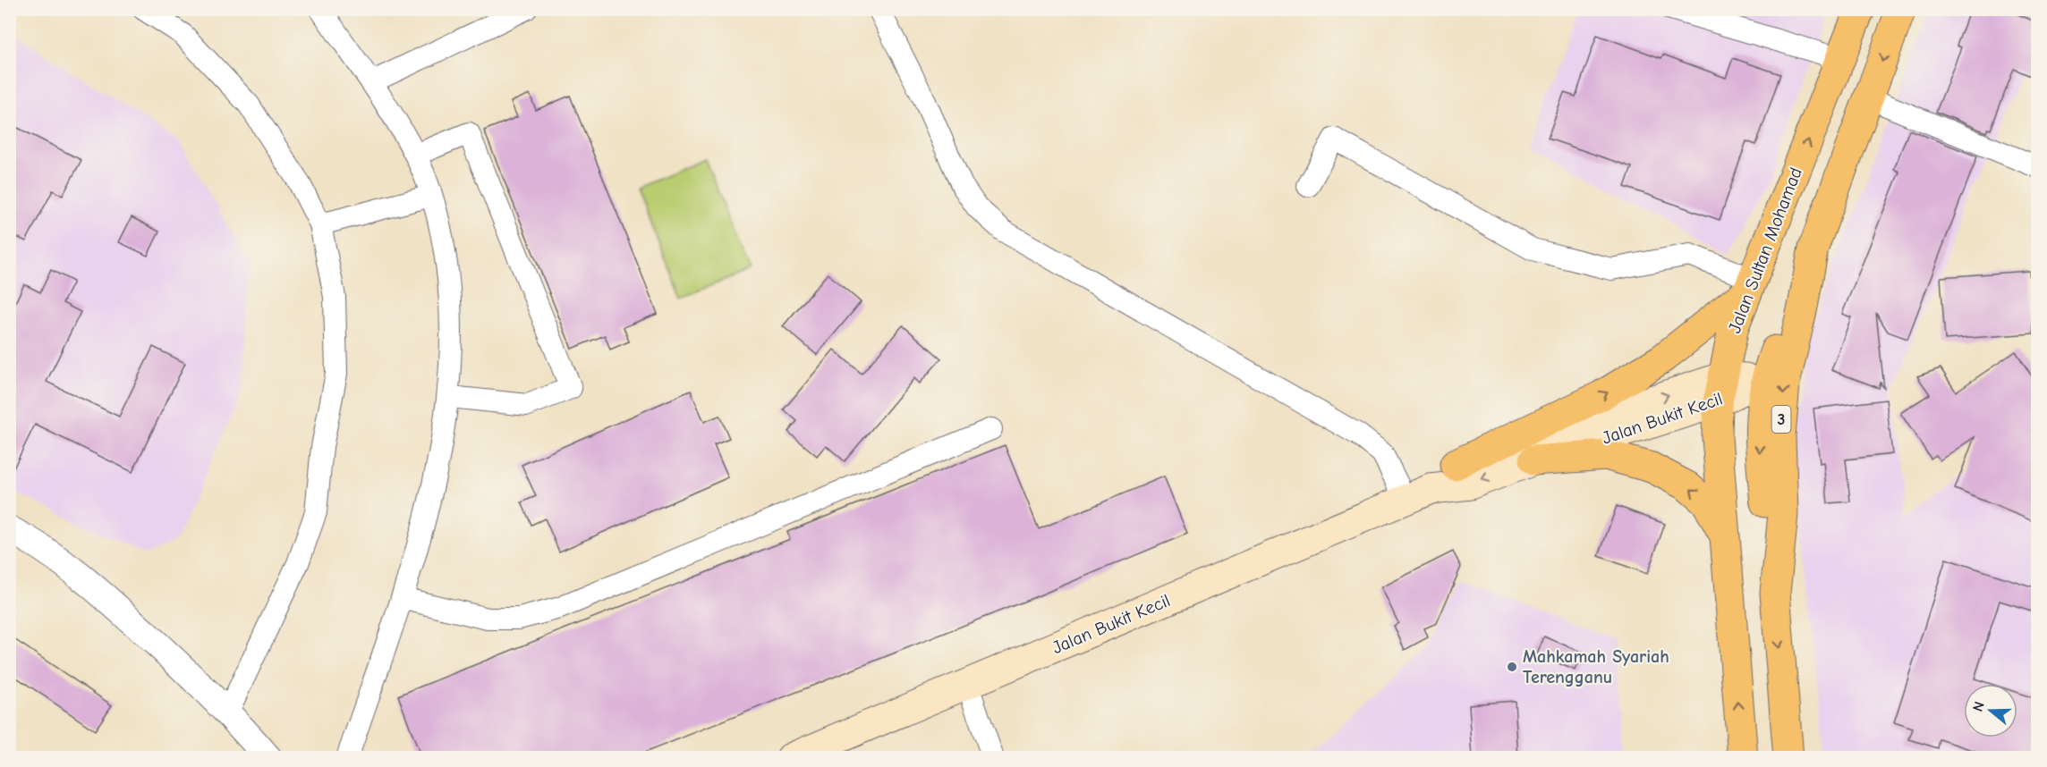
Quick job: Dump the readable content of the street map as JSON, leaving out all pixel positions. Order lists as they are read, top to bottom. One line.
{"streets":{"highway":["Jalan Sultan Mohamad","3"],"main road":["Jalan Bukit Kecil"]},"crossings":[["Jalan Sultan Mohamad","Jalan Bukit Kecil"],["Jalan Bukit Kecil","3"]],"places":["Mahkamah Syariah Terengganu"],"north":"left"}
